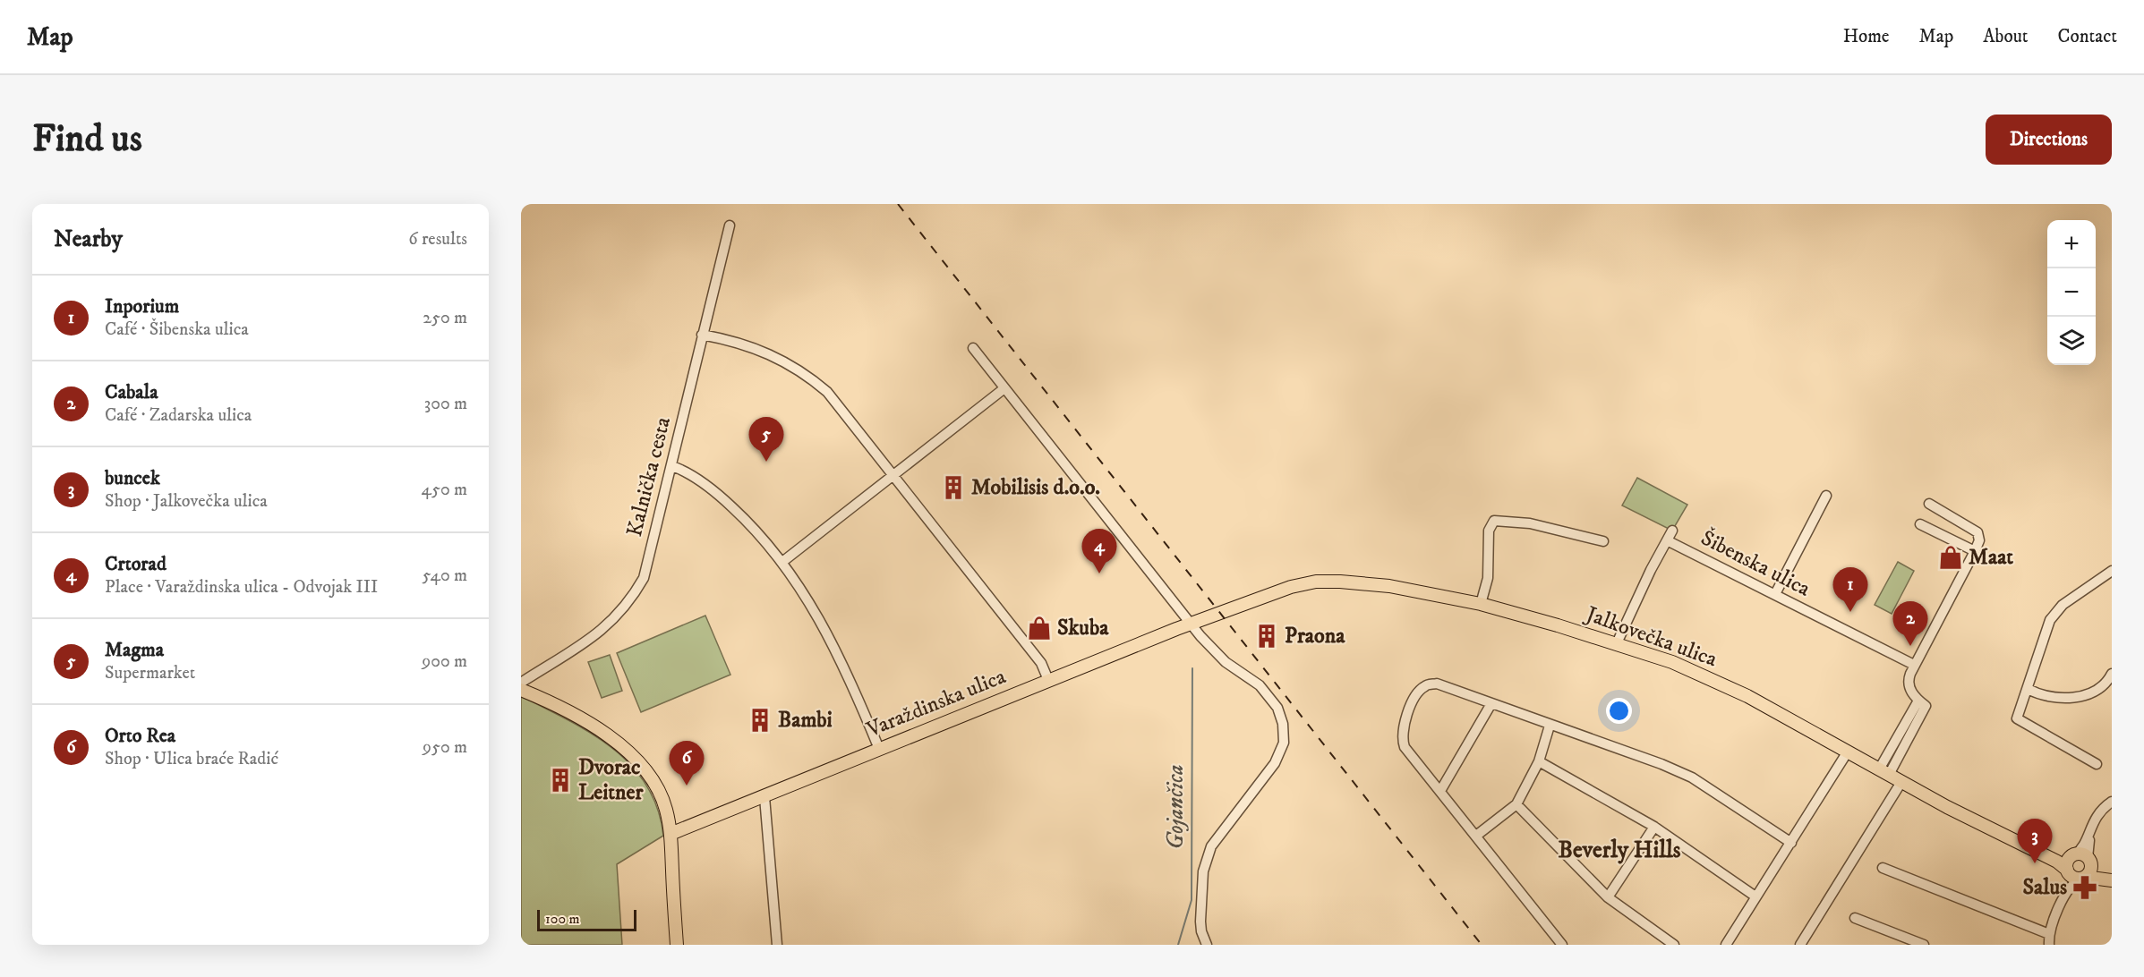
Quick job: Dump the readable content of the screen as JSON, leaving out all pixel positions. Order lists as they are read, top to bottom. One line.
{"streets":{"main road":["Jalkovečka ulica","Varaždinska ulica"],"street":["Kalnička cesta","Šibenska ulica"]},"crossings":[["Jalkovečka ulica","Varaždinska ulica"]],"districts":["Beverly Hills"],"water":["Gojančica"],"places":{"building":["Mobilisis d.o.o.","Praona","Bambi","Dvorac Leitner"],"shop":["Maat","Skuba"],"pharmacy":["Salus"]},"scale_bar":"100 m","page":{"header":"Map","nav":["Home","Map","About","Contact"],"buttons":"Directions","title":"Find us","heading":["Nearby","6 results"],"map_buttons":["+","−"],"list":[{"mark":"1","name":"Inporium","note":"Café · Šibenska ulica","value":"250 m"},{"mark":"2","name":"Cabala","note":"Café · Zadarska ulica","value":"300 m"},{"mark":"3","name":"buncek","note":"Shop · Jalkovečka ulica","value":"450 m"},{"mark":"4","name":"Crtorad","note":"Place · Varaždinska ulica - Odvojak III","value":"540 m"},{"mark":"5","name":"Magma","note":"Supermarket","value":"900 m"},{"mark":"6","name":"Orto Rea","note":"Shop · Ulica braće Radić","value":"950 m"}],"pins":["5","4","1","2","6","3"],"scale":"100 m"}}
